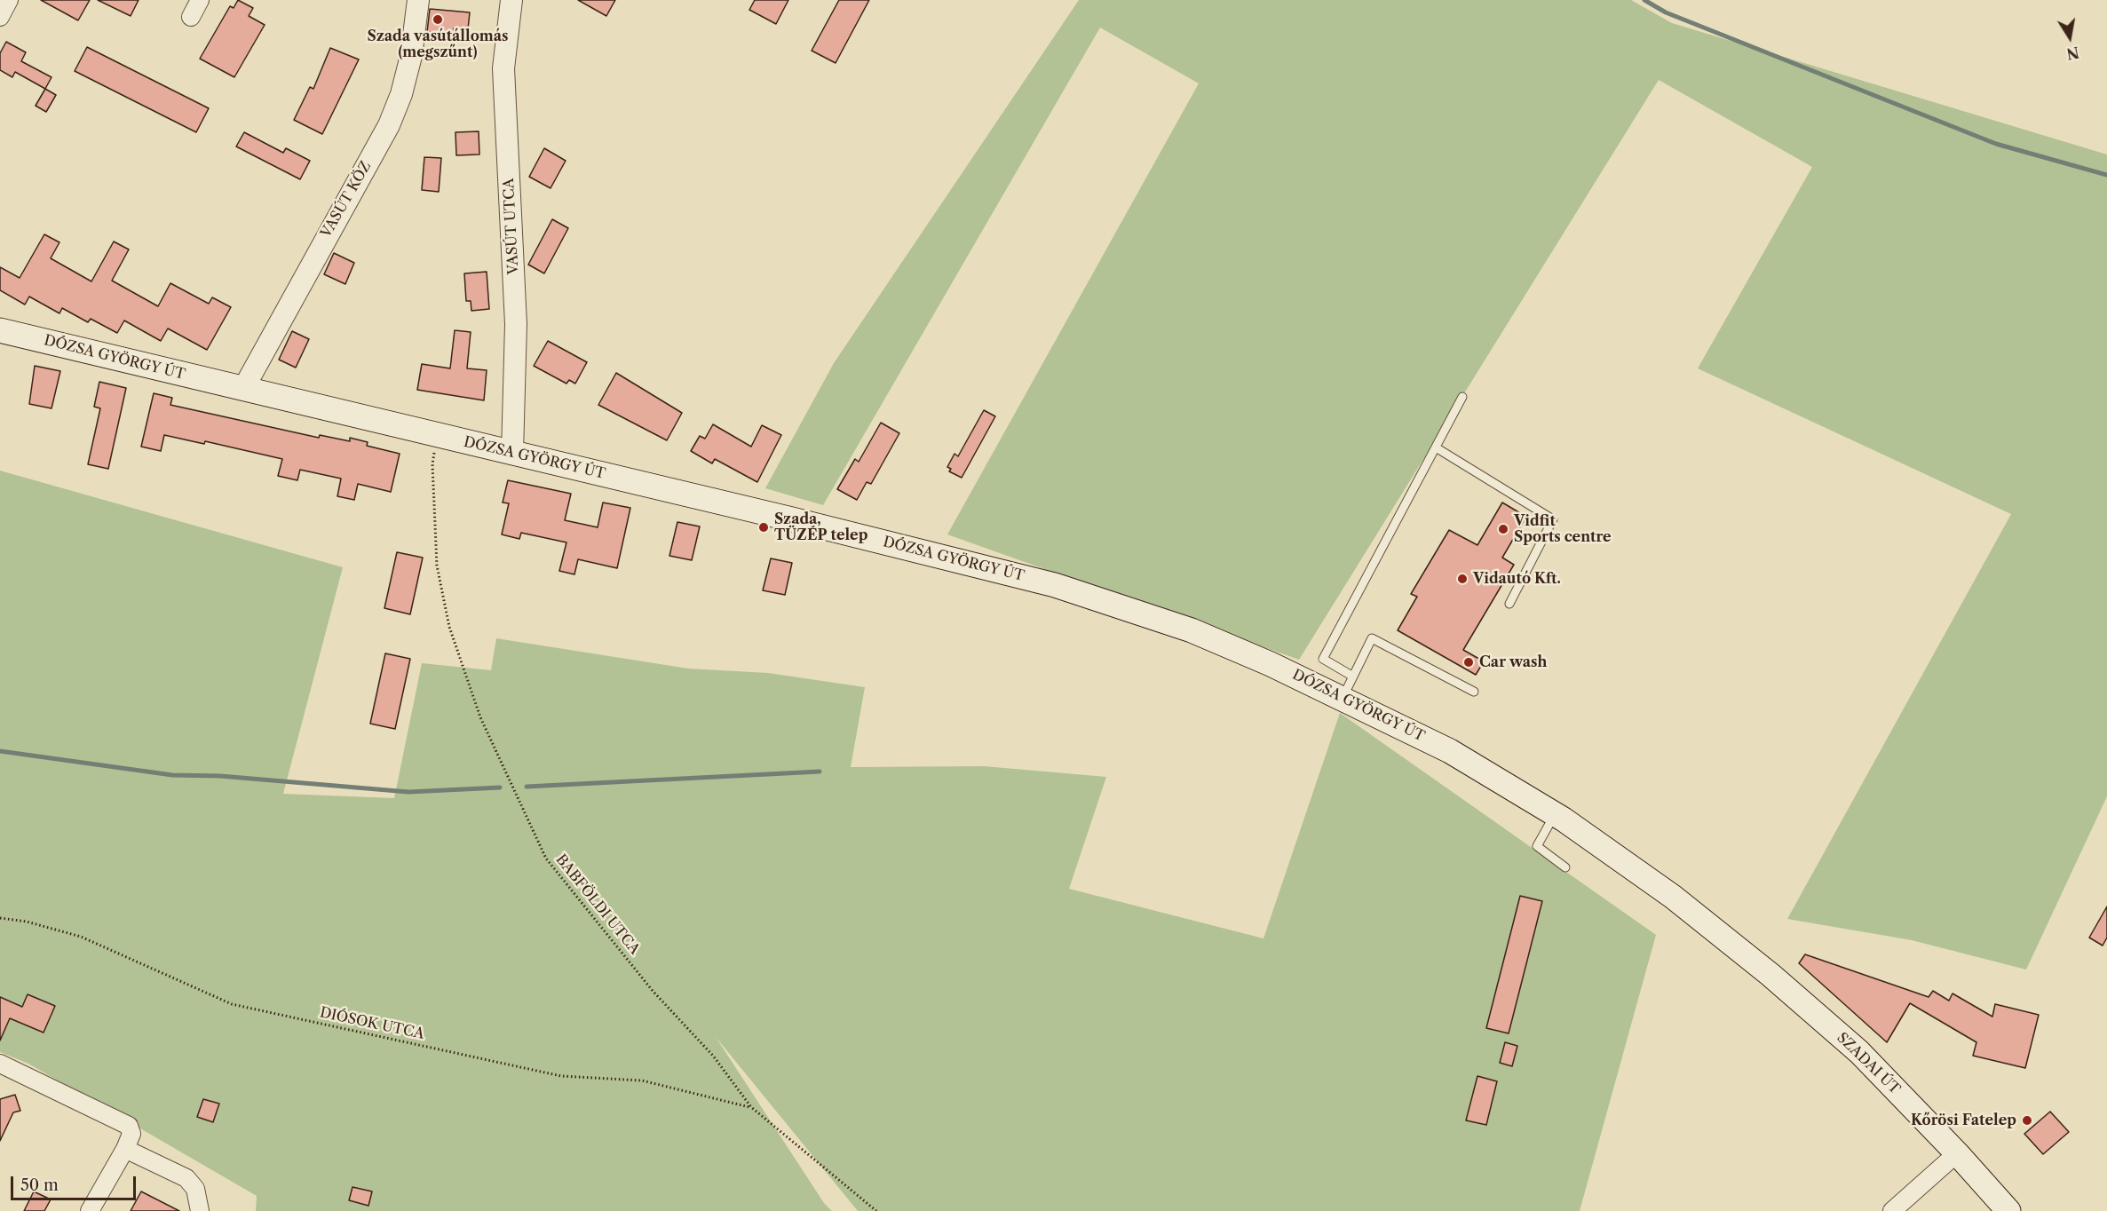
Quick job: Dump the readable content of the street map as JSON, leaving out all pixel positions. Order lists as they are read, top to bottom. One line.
{"streets":{"main road":["DÓZSA GYÖRGY ÚT","SZADAI ÚT"],"street":["VASÚT KÖZ","VASÚT UTCA"],"path":["BABFÖLDI UTCA","DIÓSOK UTCA"]},"crossings":[["VASÚT KÖZ","DÓZSA GYÖRGY ÚT"],["VASÚT UTCA","DÓZSA GYÖRGY ÚT"],["DÓZSA GYÖRGY ÚT","BABFÖLDI UTCA"],["DÓZSA GYÖRGY ÚT","SZADAI ÚT"],["BABFÖLDI UTCA","DIÓSOK UTCA"]],"places":["Szada vasútállomás (megszűnt)","Szada, TÜZÉP telep","Vidfit Sports centre","Vidautó Kft.","Car wash","Kőrösi Fatelep"],"scale_bar":"50 m","north":"bottom"}
